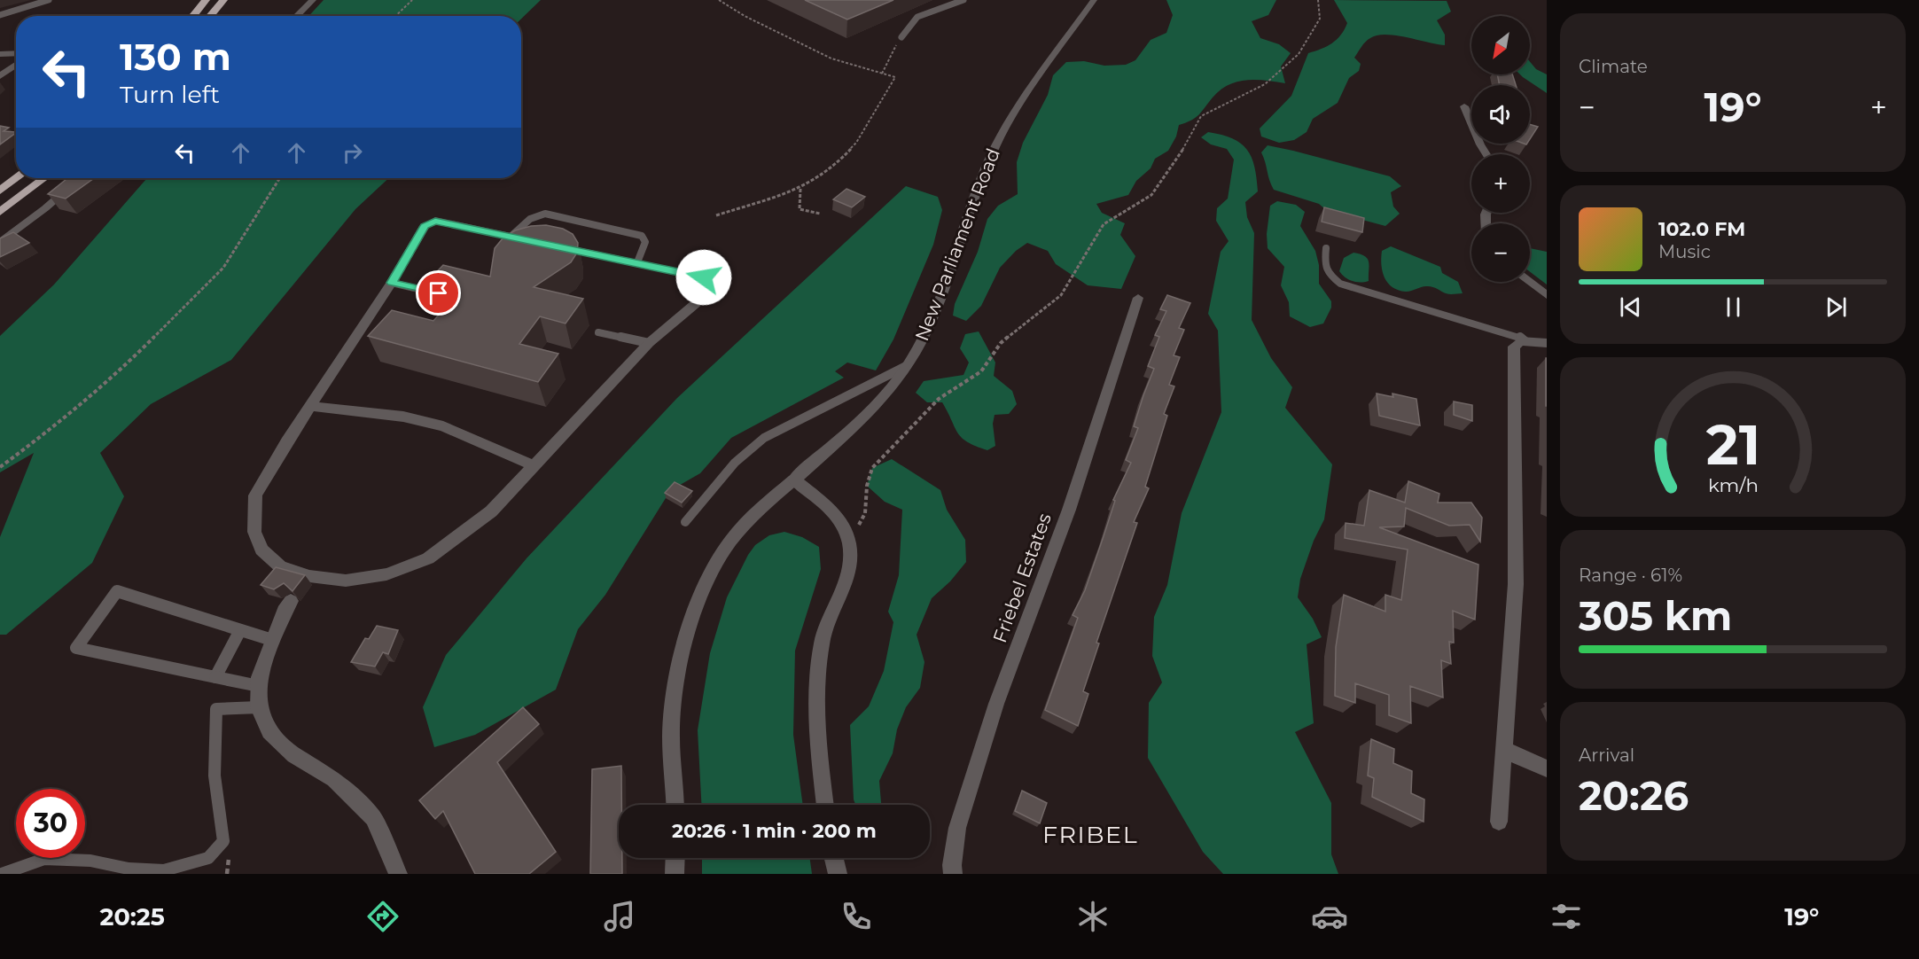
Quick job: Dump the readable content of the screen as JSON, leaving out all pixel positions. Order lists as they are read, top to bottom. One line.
{"streets":{"street":["New Parliament Road","Friebel Estates"]},"districts":["FRIBEL"],"north":"bottom left","page":{"tile":["Climate",["Range · 61%","305 km"],["Arrival","20:26"]],"map_buttons":["+","−"],"turn":["130 m","Turn left"],"heat":["−","19°","+"],"song":["102.0 FM","Music"],"limit":"30","trip":"20:26 · 1 min · 200 m","tabs":["20:25","19°"],"gauge":["21","km/h"]}}
